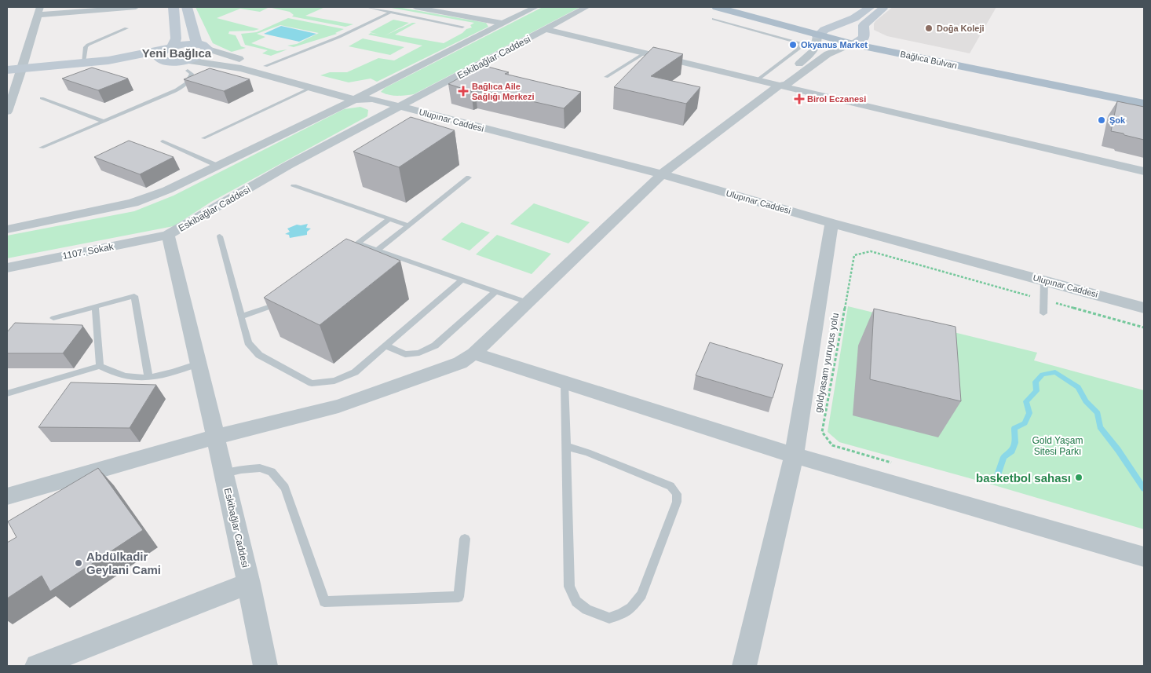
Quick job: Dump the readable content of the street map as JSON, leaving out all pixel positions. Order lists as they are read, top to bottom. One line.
{"streets":{"main road":["Bağlıca Bulvarı"],"street":["Eskibağlar Caddesi","Ulupınar Caddesi","1107. Sokak"],"path":["goldyasam yuruyus yolu"]},"crossings":[["Eskibağlar Caddesi","Ulupınar Caddesi"],["Eskibağlar Caddesi","1107. Sokak"]],"districts":["Yeni Bağlıca"],"parks":["Gold Yaşam Sitesi Parkı"],"places":{"other":["Doğa Koleji","Okyanus Market","Şok","basketbol sahası","Abdülkadir Geylani Cami"],"health":["Bağlıca Aile Sağlığı Merkezi","Birol Eczanesi"]}}
